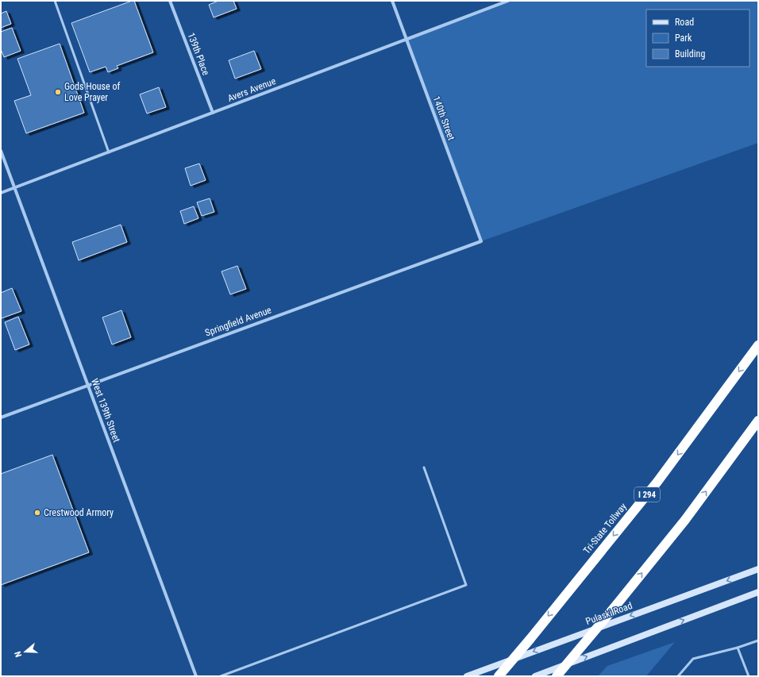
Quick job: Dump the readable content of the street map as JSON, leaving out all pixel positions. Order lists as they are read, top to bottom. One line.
{"streets":{"highway":["I 294","Tri-State Tollway"],"main road":["Pulaski Road"],"street":["139th Place","Avers Avenue","140th Street","Springfield Avenue","West 139th Street"]},"crossings":[["139th Place","Avers Avenue"],["Avers Avenue","140th Street"],["Avers Avenue","West 139th Street"],["140th Street","Springfield Avenue"],["Springfield Avenue","West 139th Street"]],"places":["Gods House of Love Prayer","Crestwood Armory"],"legend":["Road","Park","Building"],"north":"left"}
